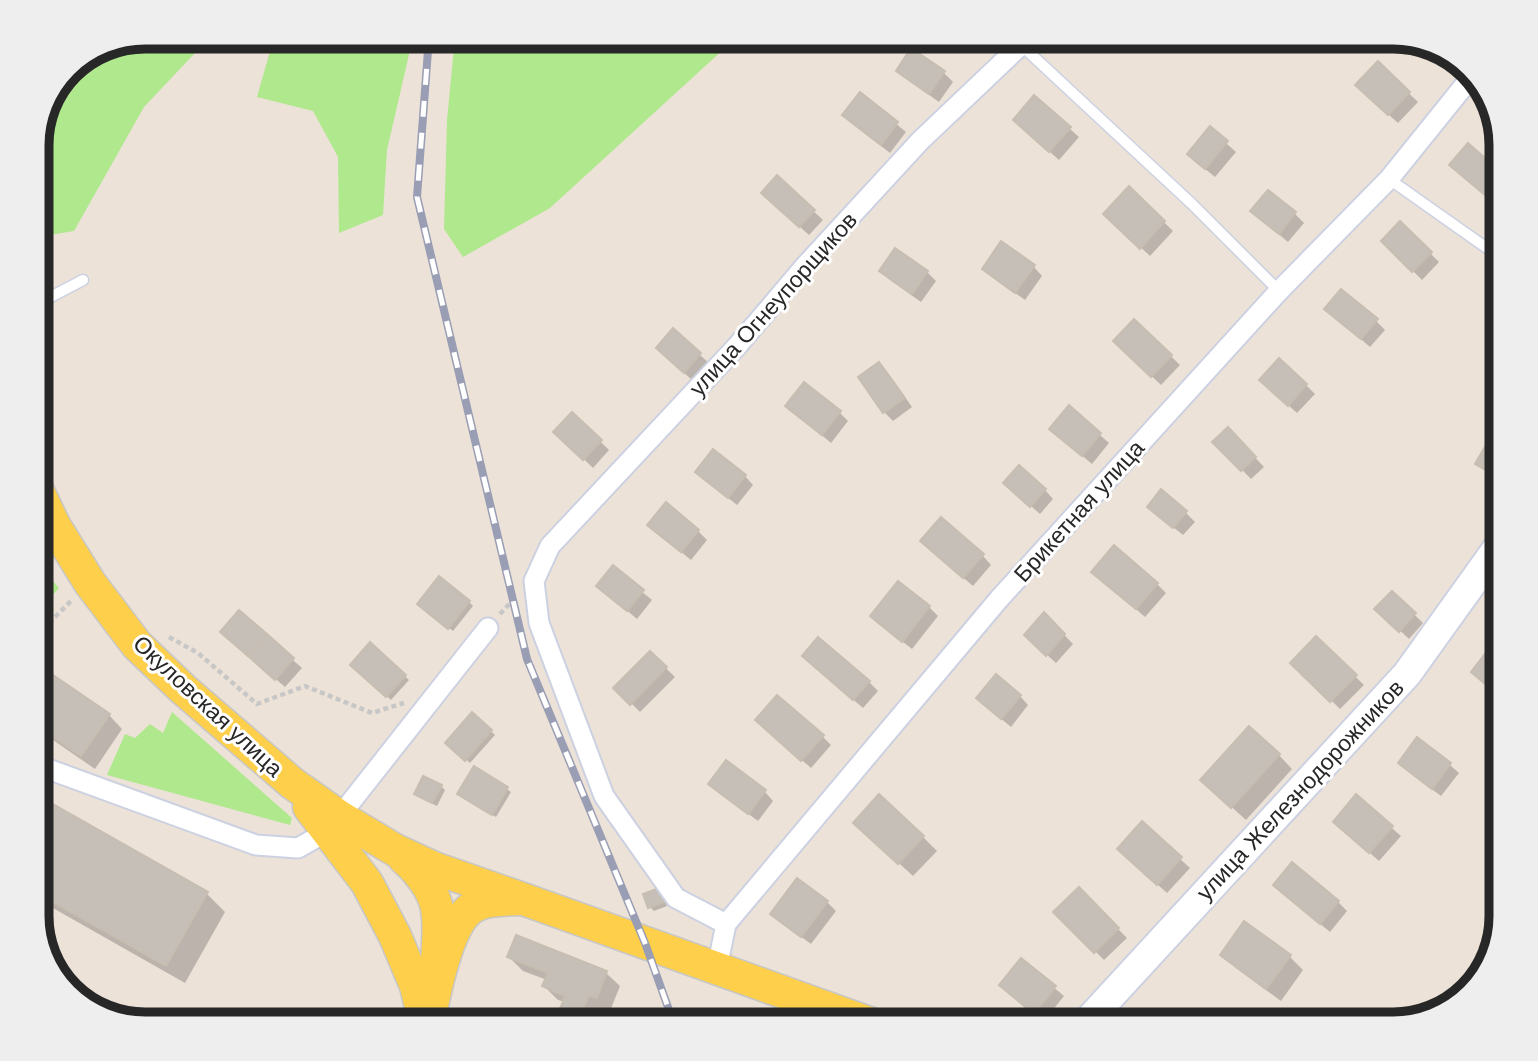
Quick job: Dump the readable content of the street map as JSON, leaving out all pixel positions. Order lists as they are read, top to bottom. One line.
{"streets":{"main road":["Окуловская улица"],"street":["улица Огнеупорщиков","Брикетная улица","улица Железнодорожников"]}}
